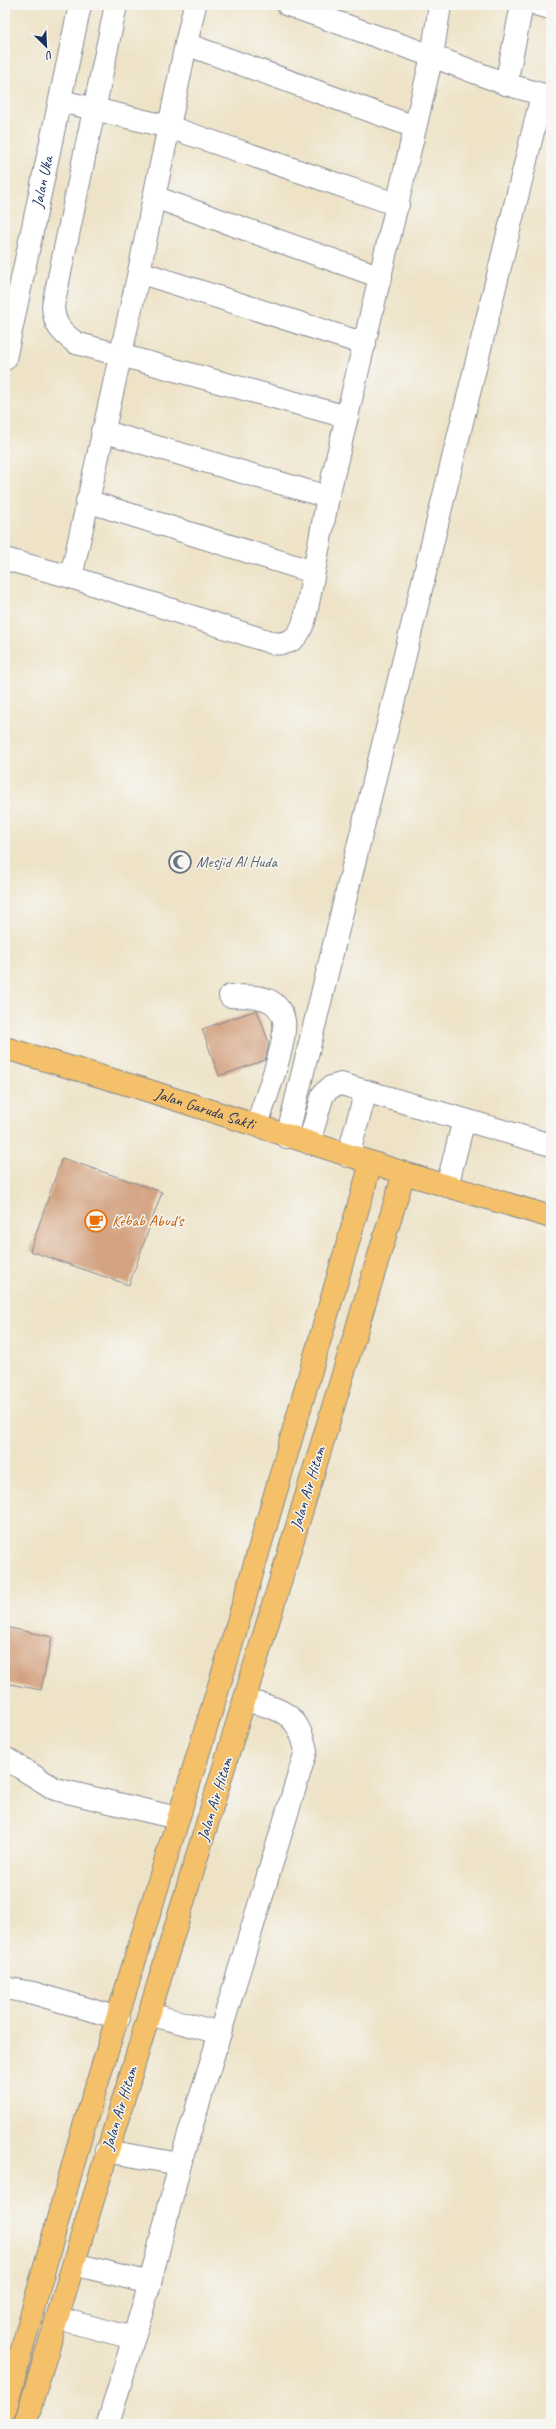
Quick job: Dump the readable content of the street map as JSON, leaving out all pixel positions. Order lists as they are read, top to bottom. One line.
{"streets":{"main road":["Jalan Garuda Sakti","Jalan Air Hitam"],"street":["Jalan Uka"]},"crossings":[["Jalan Garuda Sakti","Jalan Air Hitam"]],"places":{"mosque":["Mesjid Al Huda"],"cafe":["Kebab Abud's"]},"north":"bottom right"}
